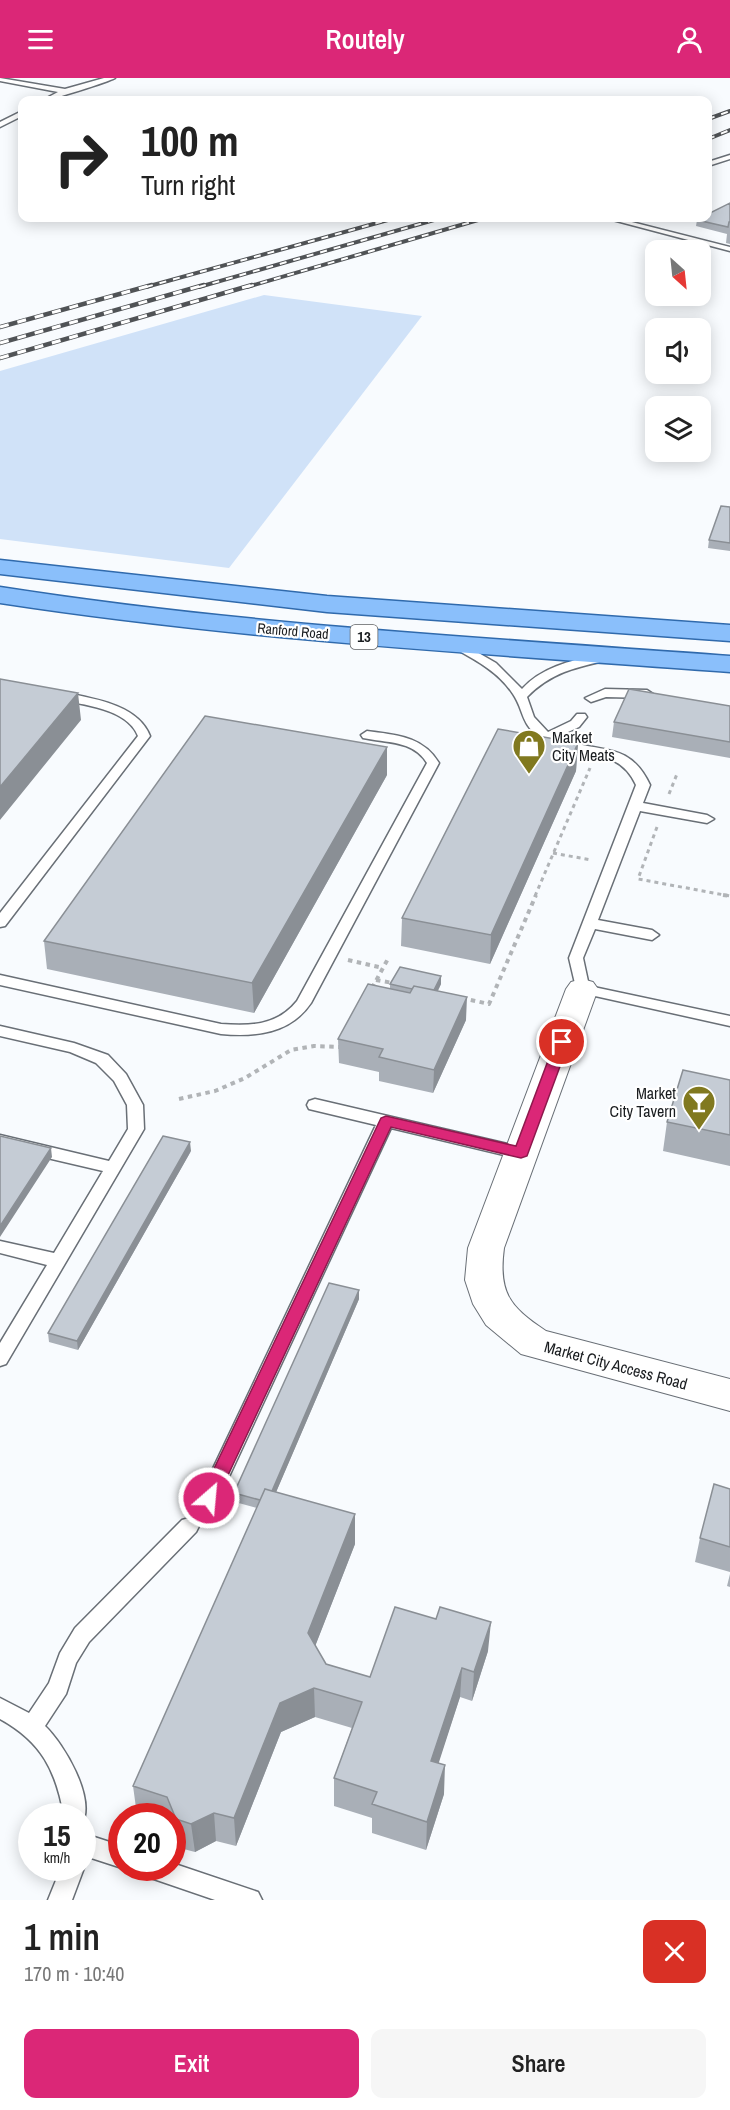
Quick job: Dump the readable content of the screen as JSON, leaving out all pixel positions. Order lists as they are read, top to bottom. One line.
{"streets":{"main road":["Ranford Road","13"],"street":["Market City Access Road"]},"places":{"shop":["Market City Meats"],"bar":["Market City Tavern"]},"north":"bottom right","page":{"header":"Routely","turn":["100 m","Turn right"],"speed":"15 km/h","limit":"20","heading":["1 min","170 m · 10:40"],"buttons":["Exit","Share"]}}
